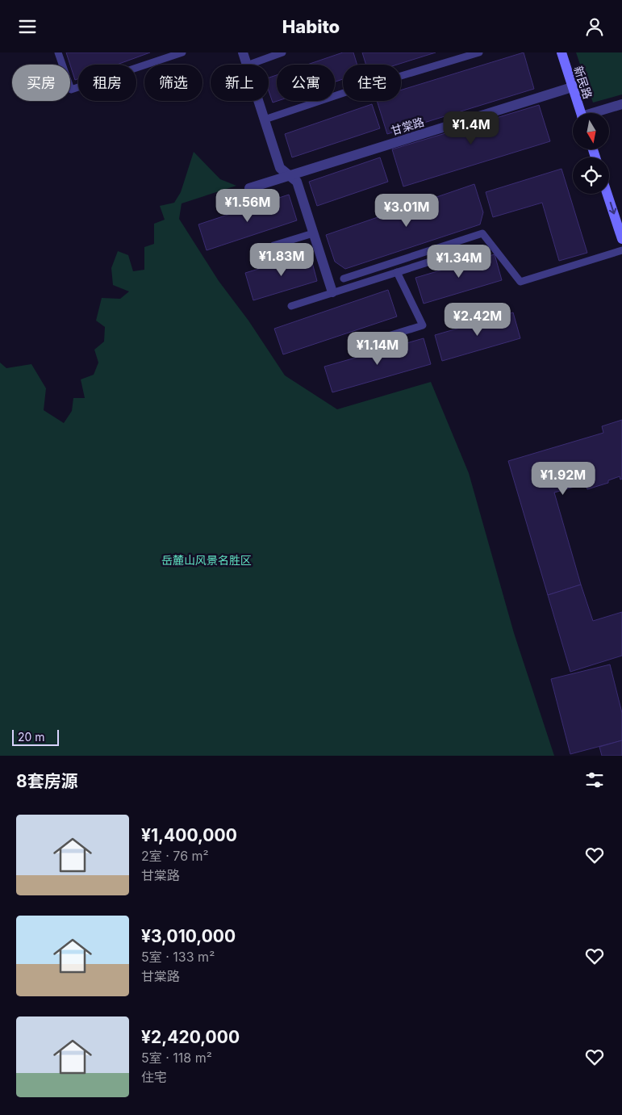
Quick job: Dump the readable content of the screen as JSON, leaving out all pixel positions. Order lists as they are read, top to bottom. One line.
{"streets":{"street":["新民路","甘棠路"]},"crossings":[["新民路","甘棠路"]],"parks":["岳麓山风景名胜区"],"scale_bar":"20 m","north":"bottom","page":{"header":"Habito","chip":["买房","租房","筛选","新上","公寓","住宅"],"price":["¥1.4M","¥1.56M","¥3.01M","¥1.83M","¥1.34M","¥2.42M","¥1.14M","¥1.92M"],"scale":"20 m","heading":"8套房源","list":[{"name":"¥1,400,000","note":"2室 · 76 m² · 甘棠路"},{"name":"¥3,010,000","note":"5室 · 133 m² · 甘棠路"},{"name":"¥2,420,000","note":"5室 · 118 m² · 住宅"}]}}
